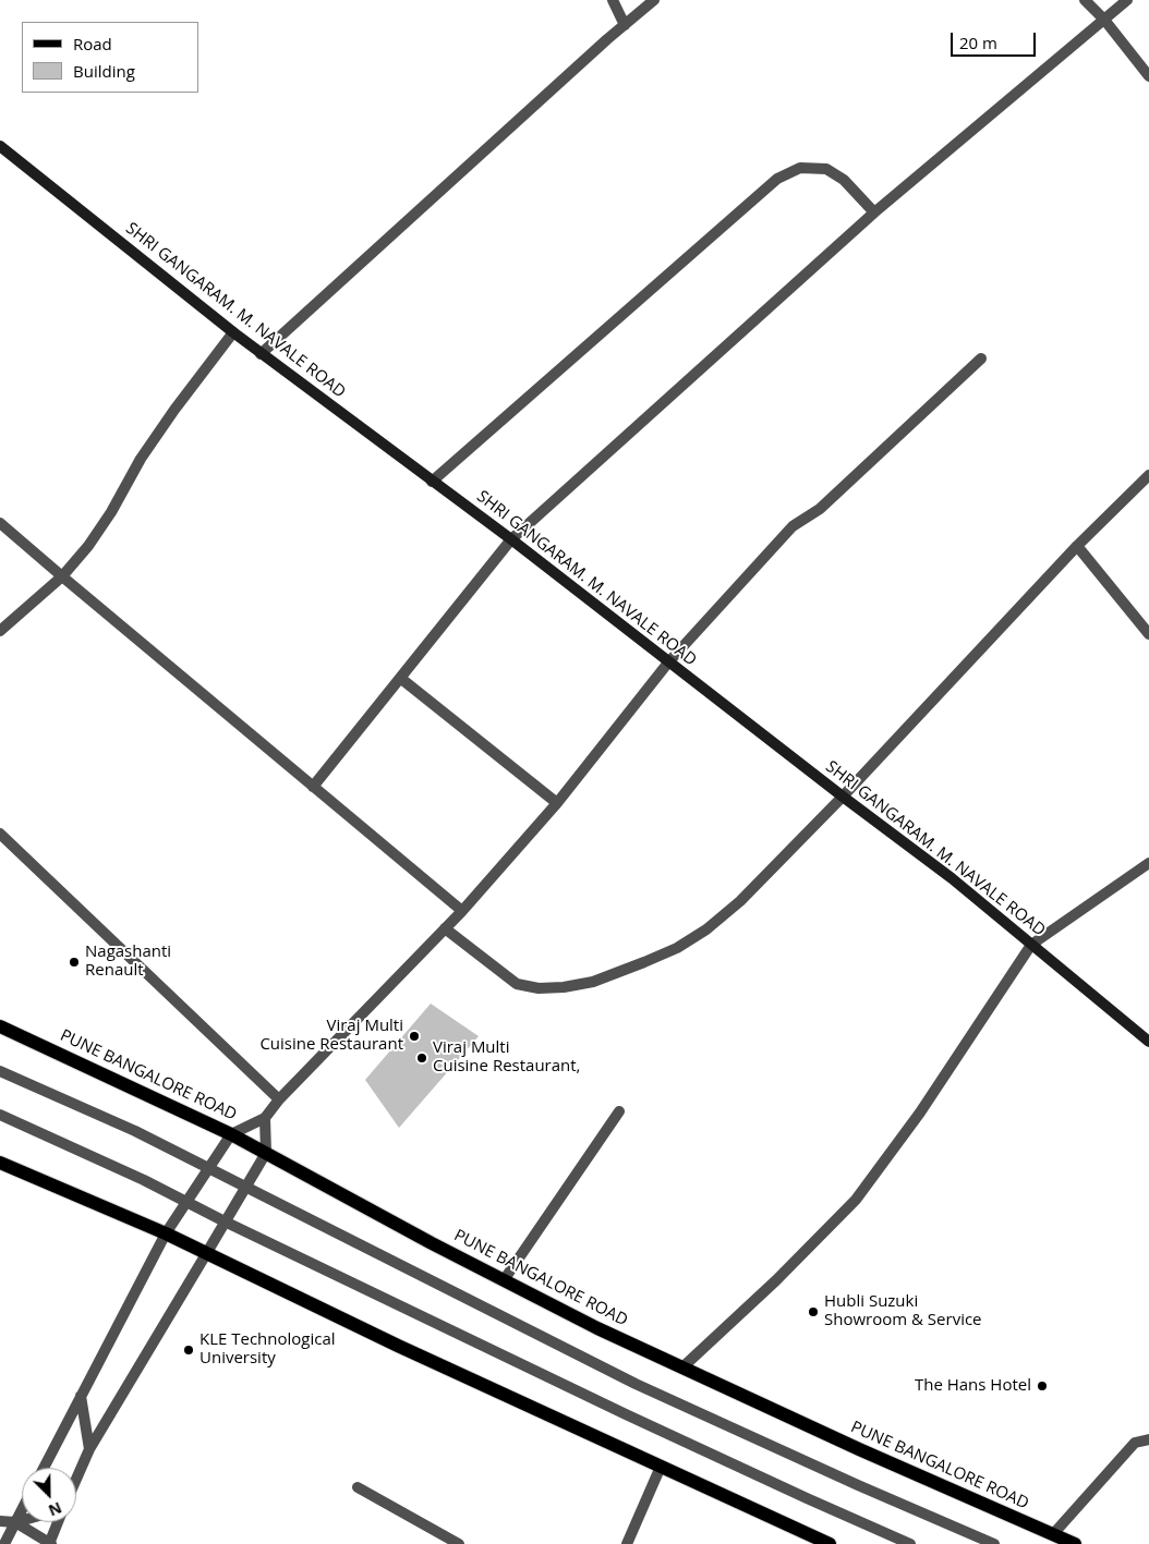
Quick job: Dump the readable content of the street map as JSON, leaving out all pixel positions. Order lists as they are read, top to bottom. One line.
{"streets":{"main road":["SHRI GANGARAM. M. NAVALE ROAD","PUNE BANGALORE ROAD"]},"places":["Nagashanti Renault","Viraj Multi Cuisine Restaurant","Viraj Multi Cuisine Restaurant,","Hubli Suzuki Showroom & Service","KLE Technological University","The Hans Hotel"],"legend":["Road","Building"],"scale_bar":"20 m","north":"bottom right"}
